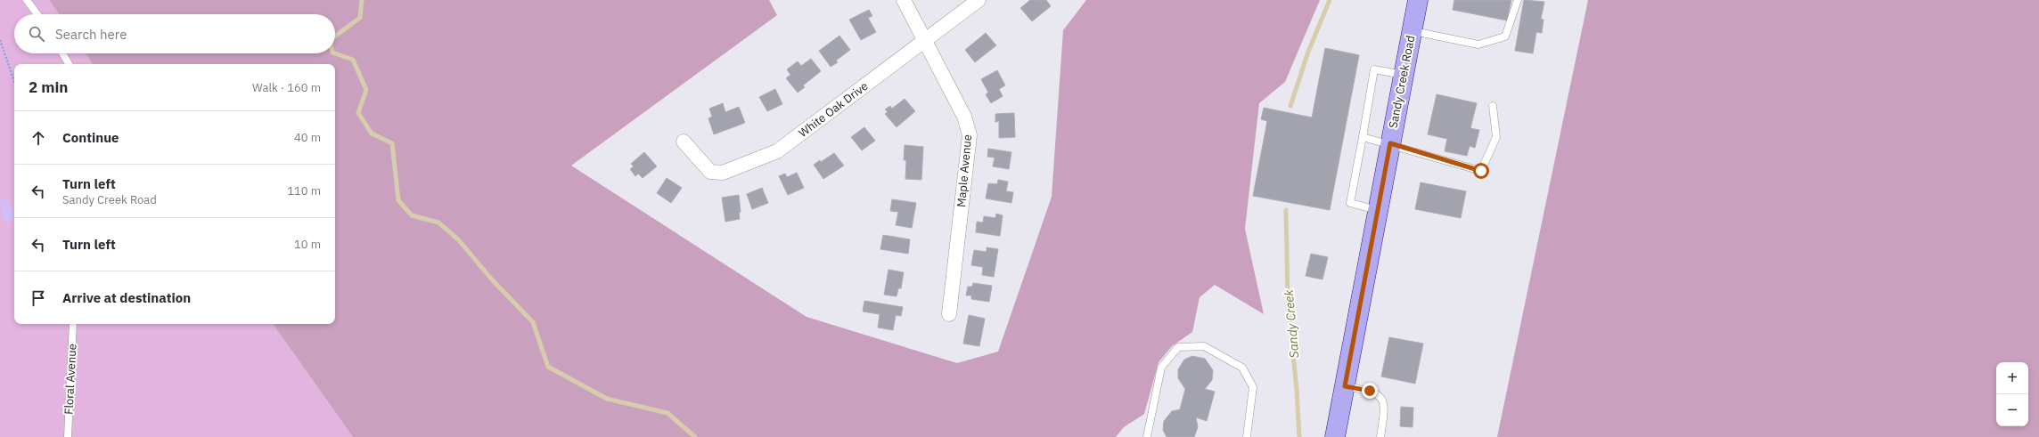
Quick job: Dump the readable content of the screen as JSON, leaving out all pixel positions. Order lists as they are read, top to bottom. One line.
{"streets":{"main road":["Sandy Creek Road"],"street":["White Oak Drive","Maple Avenue"],"lane":["Floral Avenue"]},"crossings":[["White Oak Drive","Maple Avenue"]],"water":["Sandy Creek"],"page":{"search":"Search here","heading":["2 min","Walk · 160 m"],"list":[["Continue","40 m"],["Turn left","Sandy Creek Road","110 m"],["Turn left","10 m"],"Arrive at destination"],"map_buttons":["+","−"]}}
